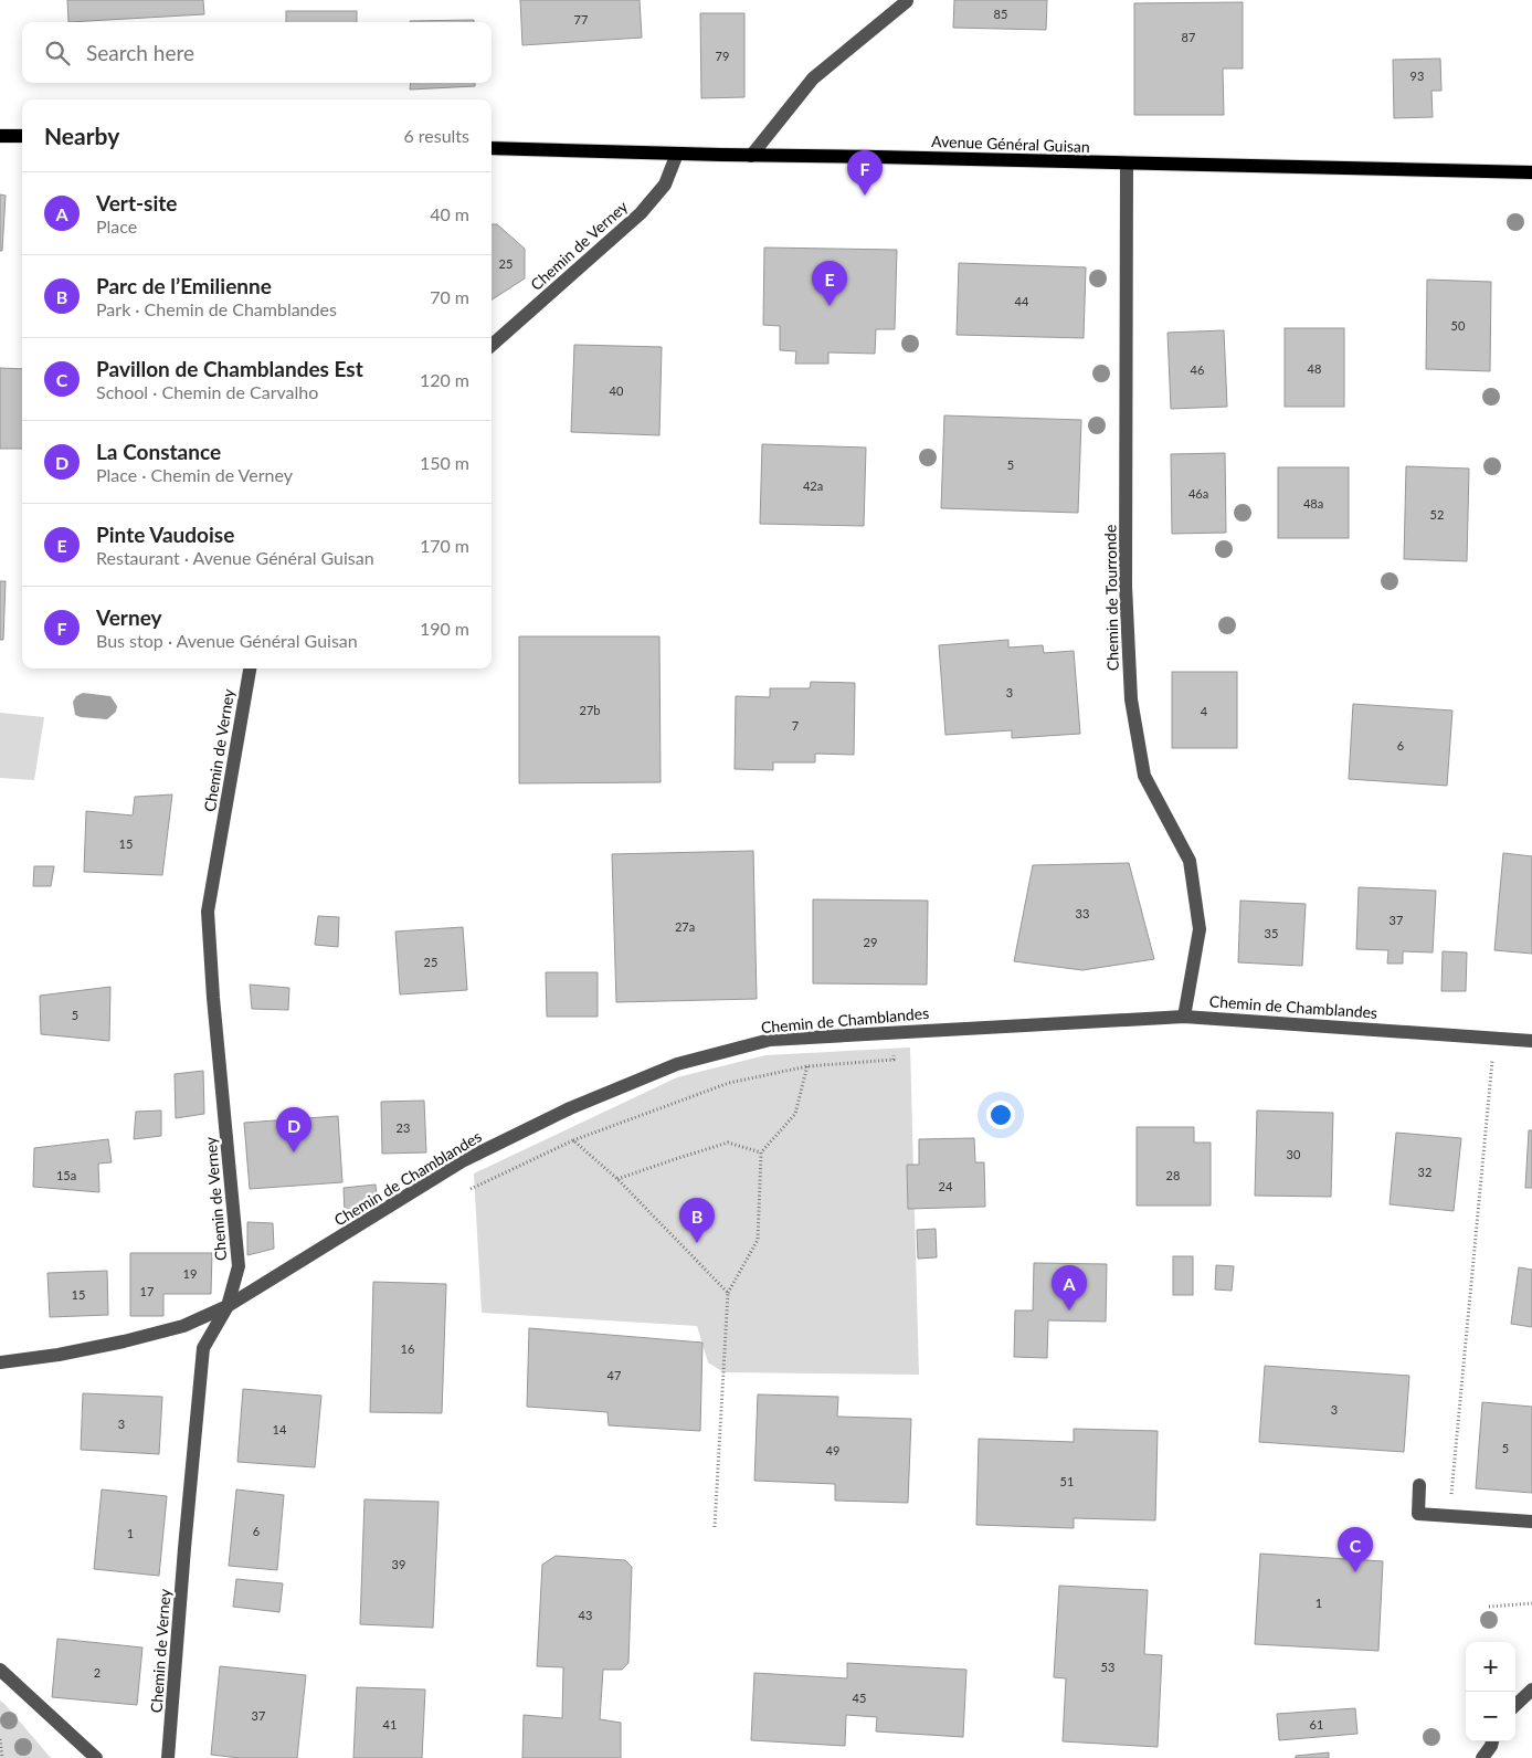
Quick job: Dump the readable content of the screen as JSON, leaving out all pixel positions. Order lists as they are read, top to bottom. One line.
{"streets":{"main road":["Avenue Général Guisan"],"street":["Chemin de Verney","Chemin de Tourronde","Chemin de Chamblandes"]},"crossings":[["Avenue Général Guisan","Chemin de Verney"],["Avenue Général Guisan","Chemin de Tourronde"],["Chemin de Verney","Chemin de Chamblandes"],["Chemin de Tourronde","Chemin de Chamblandes"]],"house_numbers":["85","77","87","79","93","25","44","50","48","46","40","5","42a","46a","48a","52","3","27b","4","7","6","15","33","37","27a","35","29","25","5","23","30","32","15a","28","24","19","17","15","16","47","3","3","14","5","49","51","6","1","39","1","43","53","2","45","37","41","61"],"page":{"search":"Search here","heading":["Nearby","6 results"],"pins":["F","E","D","B","A","C"],"list":[{"mark":"A","name":"Vert-site","note":"Place","value":"40 m"},{"mark":"B","name":"Parc de l’Emilienne","note":"Park · Chemin de Chamblandes","value":"70 m"},{"mark":"C","name":"Pavillon de Chamblandes Est","note":"School · Chemin de Carvalho","value":"120 m"},{"mark":"D","name":"La Constance","note":"Place · Chemin de Verney","value":"150 m"},{"mark":"E","name":"Pinte Vaudoise","note":"Restaurant · Avenue Général Guisan","value":"170 m"},{"mark":"F","name":"Verney","note":"Bus stop · Avenue Général Guisan","value":"190 m"}],"map_buttons":["+","−"]}}
